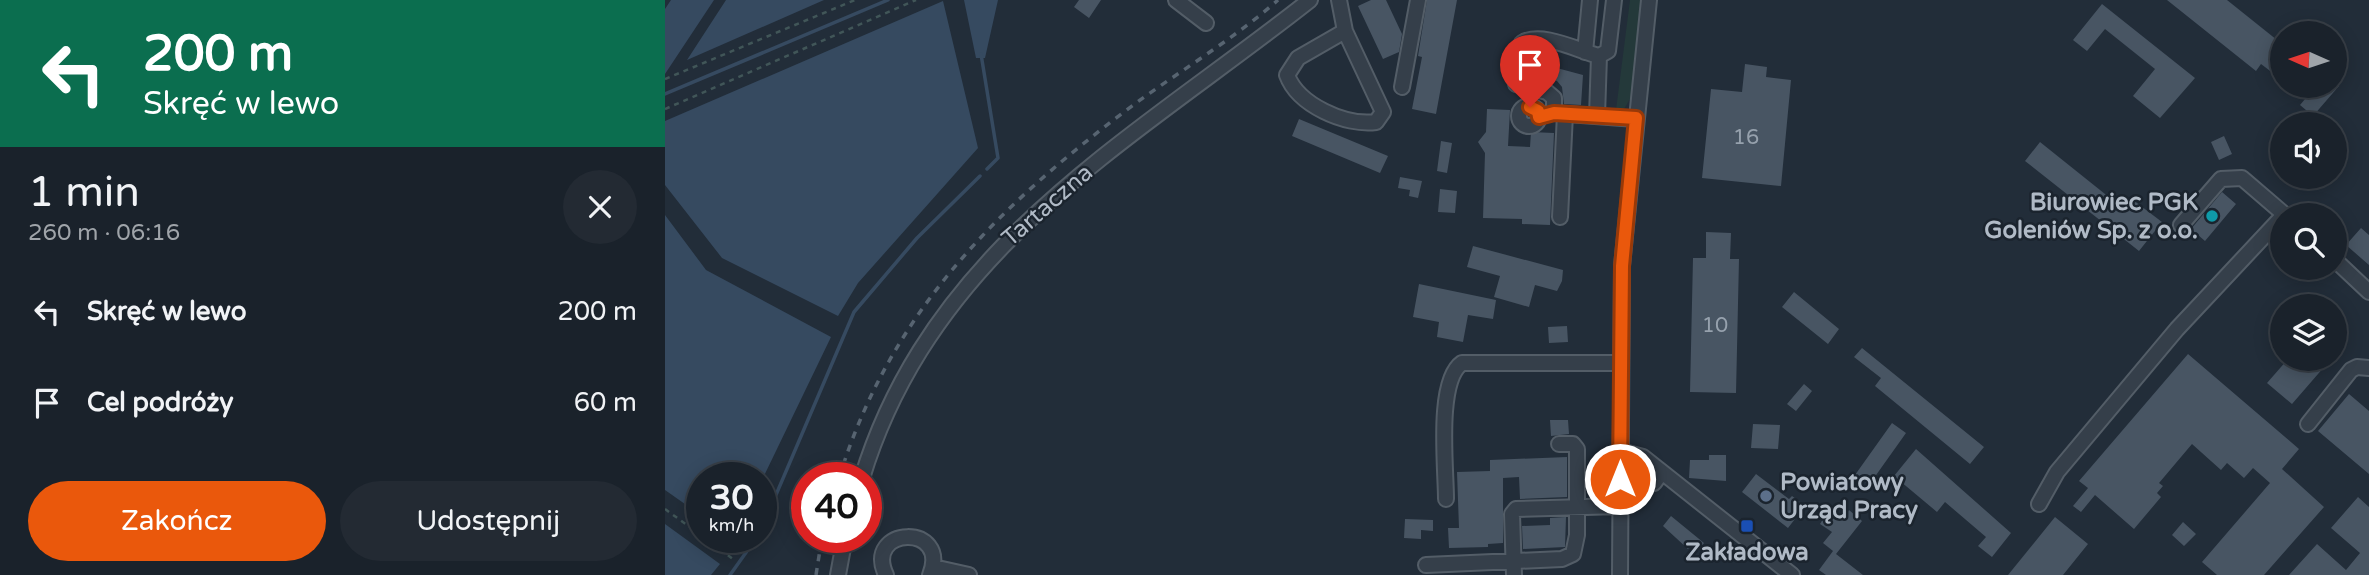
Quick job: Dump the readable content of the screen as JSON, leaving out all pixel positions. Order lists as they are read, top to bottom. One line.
{"streets":{"street":["Tartaczna"]},"places":{"other":["Biurowiec PGK Goleniów Sp. z o.o.","Powiatowy Urząd Pracy"],"transit":["Zakładowa"]},"house_numbers":["16","10"],"north":"left","page":{"turn":["200 m","Skręć w lewo"],"heading":["1 min","260 m · 06:16"],"list":[{"name":"Skręć w lewo","value":"200 m"},{"name":"Cel podróży","value":"60 m"}],"speed":"30 km/h","limit":"40","buttons":["Zakończ","Udostępnij"]}}
